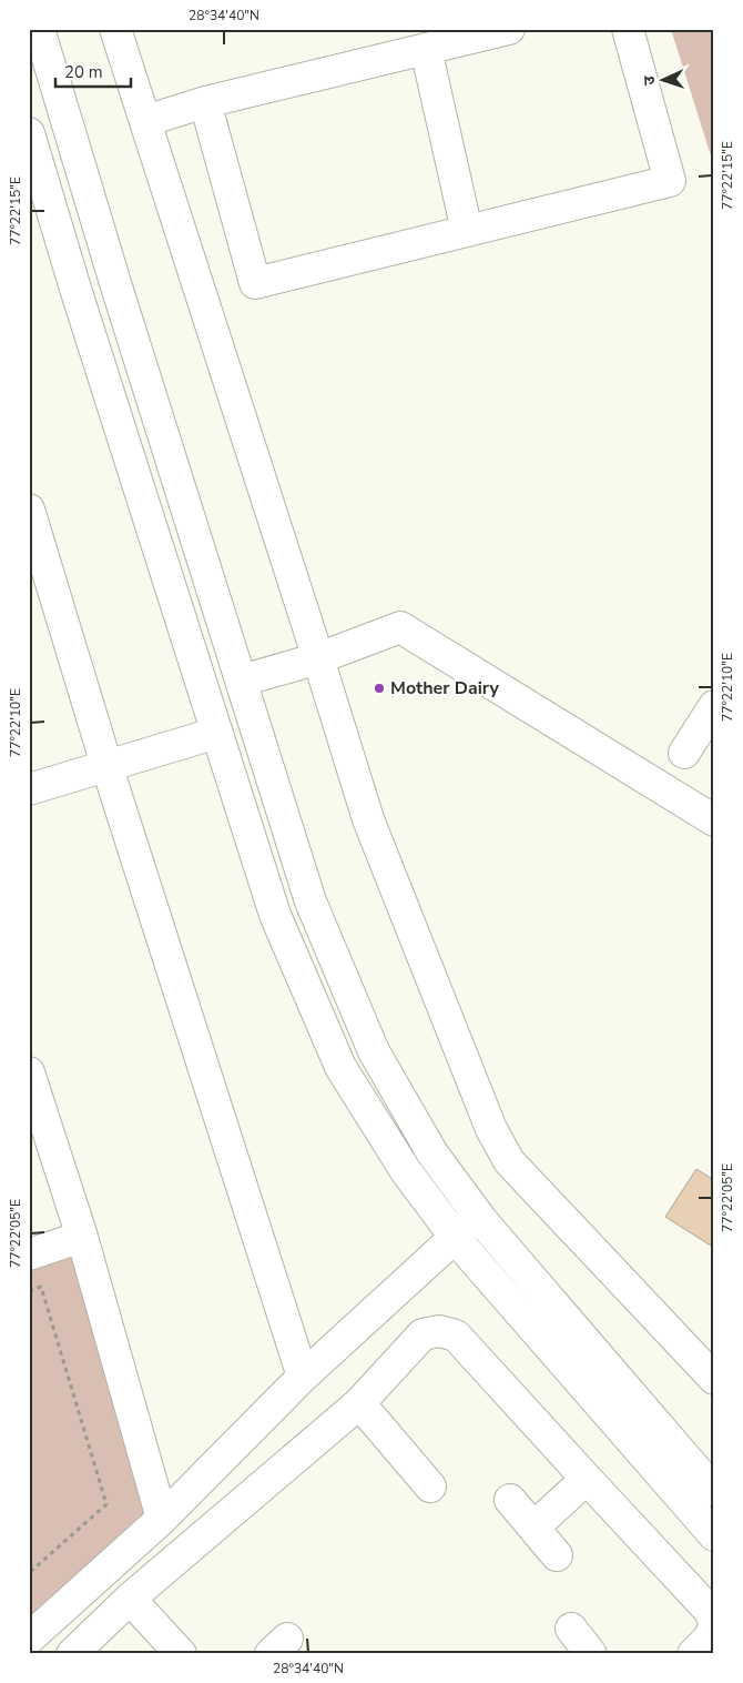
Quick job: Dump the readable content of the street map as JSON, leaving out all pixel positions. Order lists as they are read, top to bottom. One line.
{"places":["Mother Dairy"],"scale_bar":"20 m","north":"left","coordinates":["28°34'40\"N","77°22'15\"E","77°22'10\"E","77°22'05\"E"]}
